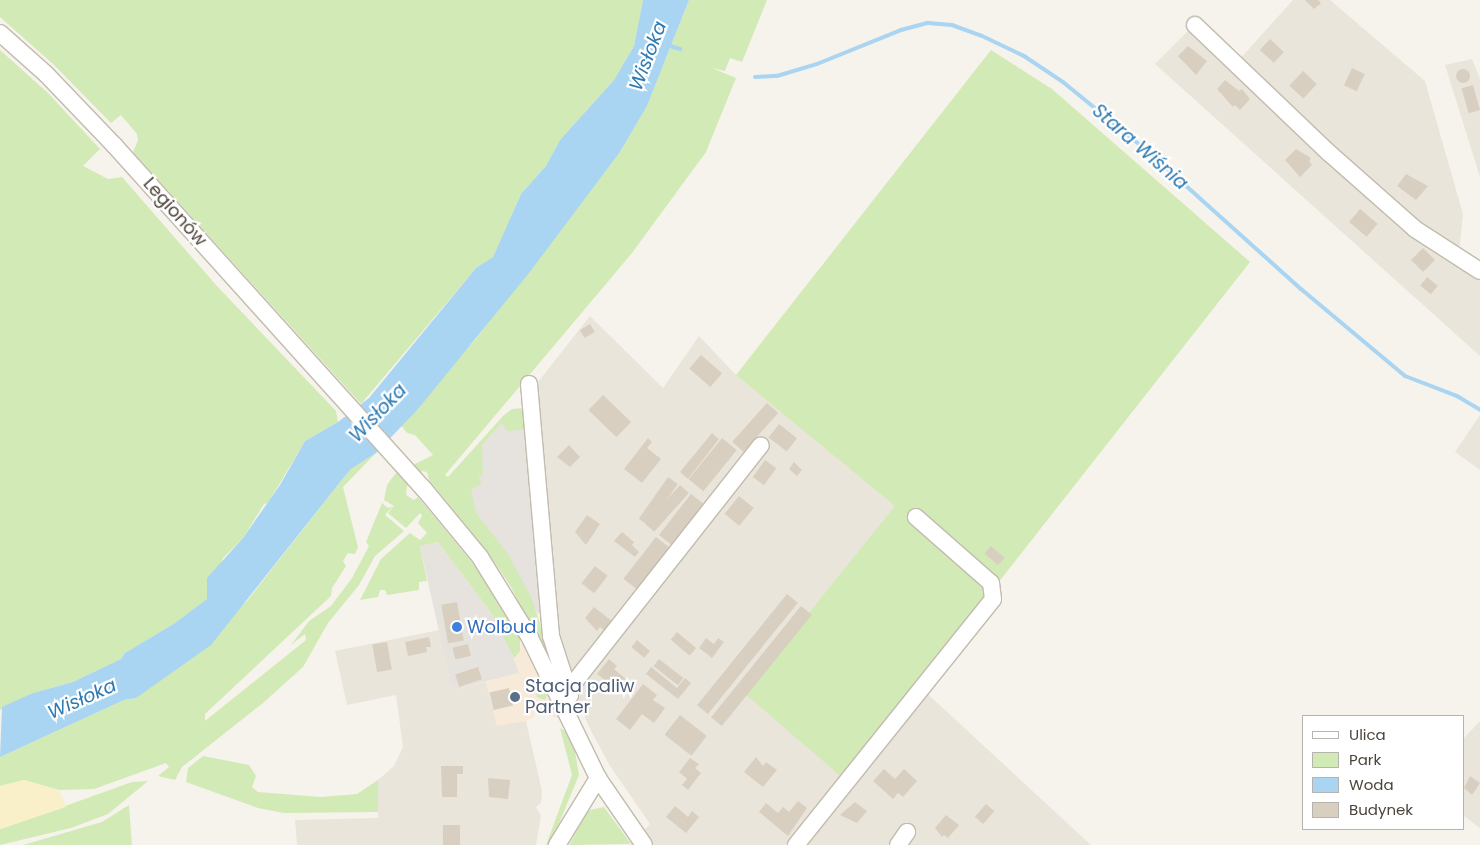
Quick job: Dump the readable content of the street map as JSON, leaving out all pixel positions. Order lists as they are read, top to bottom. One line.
{"streets":{"street":["Legionów"]},"water":["Wisłoka","Stara Wiśnia"],"places":["Wolbud","Stacja paliw Partner"],"legend":["Ulica","Park","Woda","Budynek"]}
